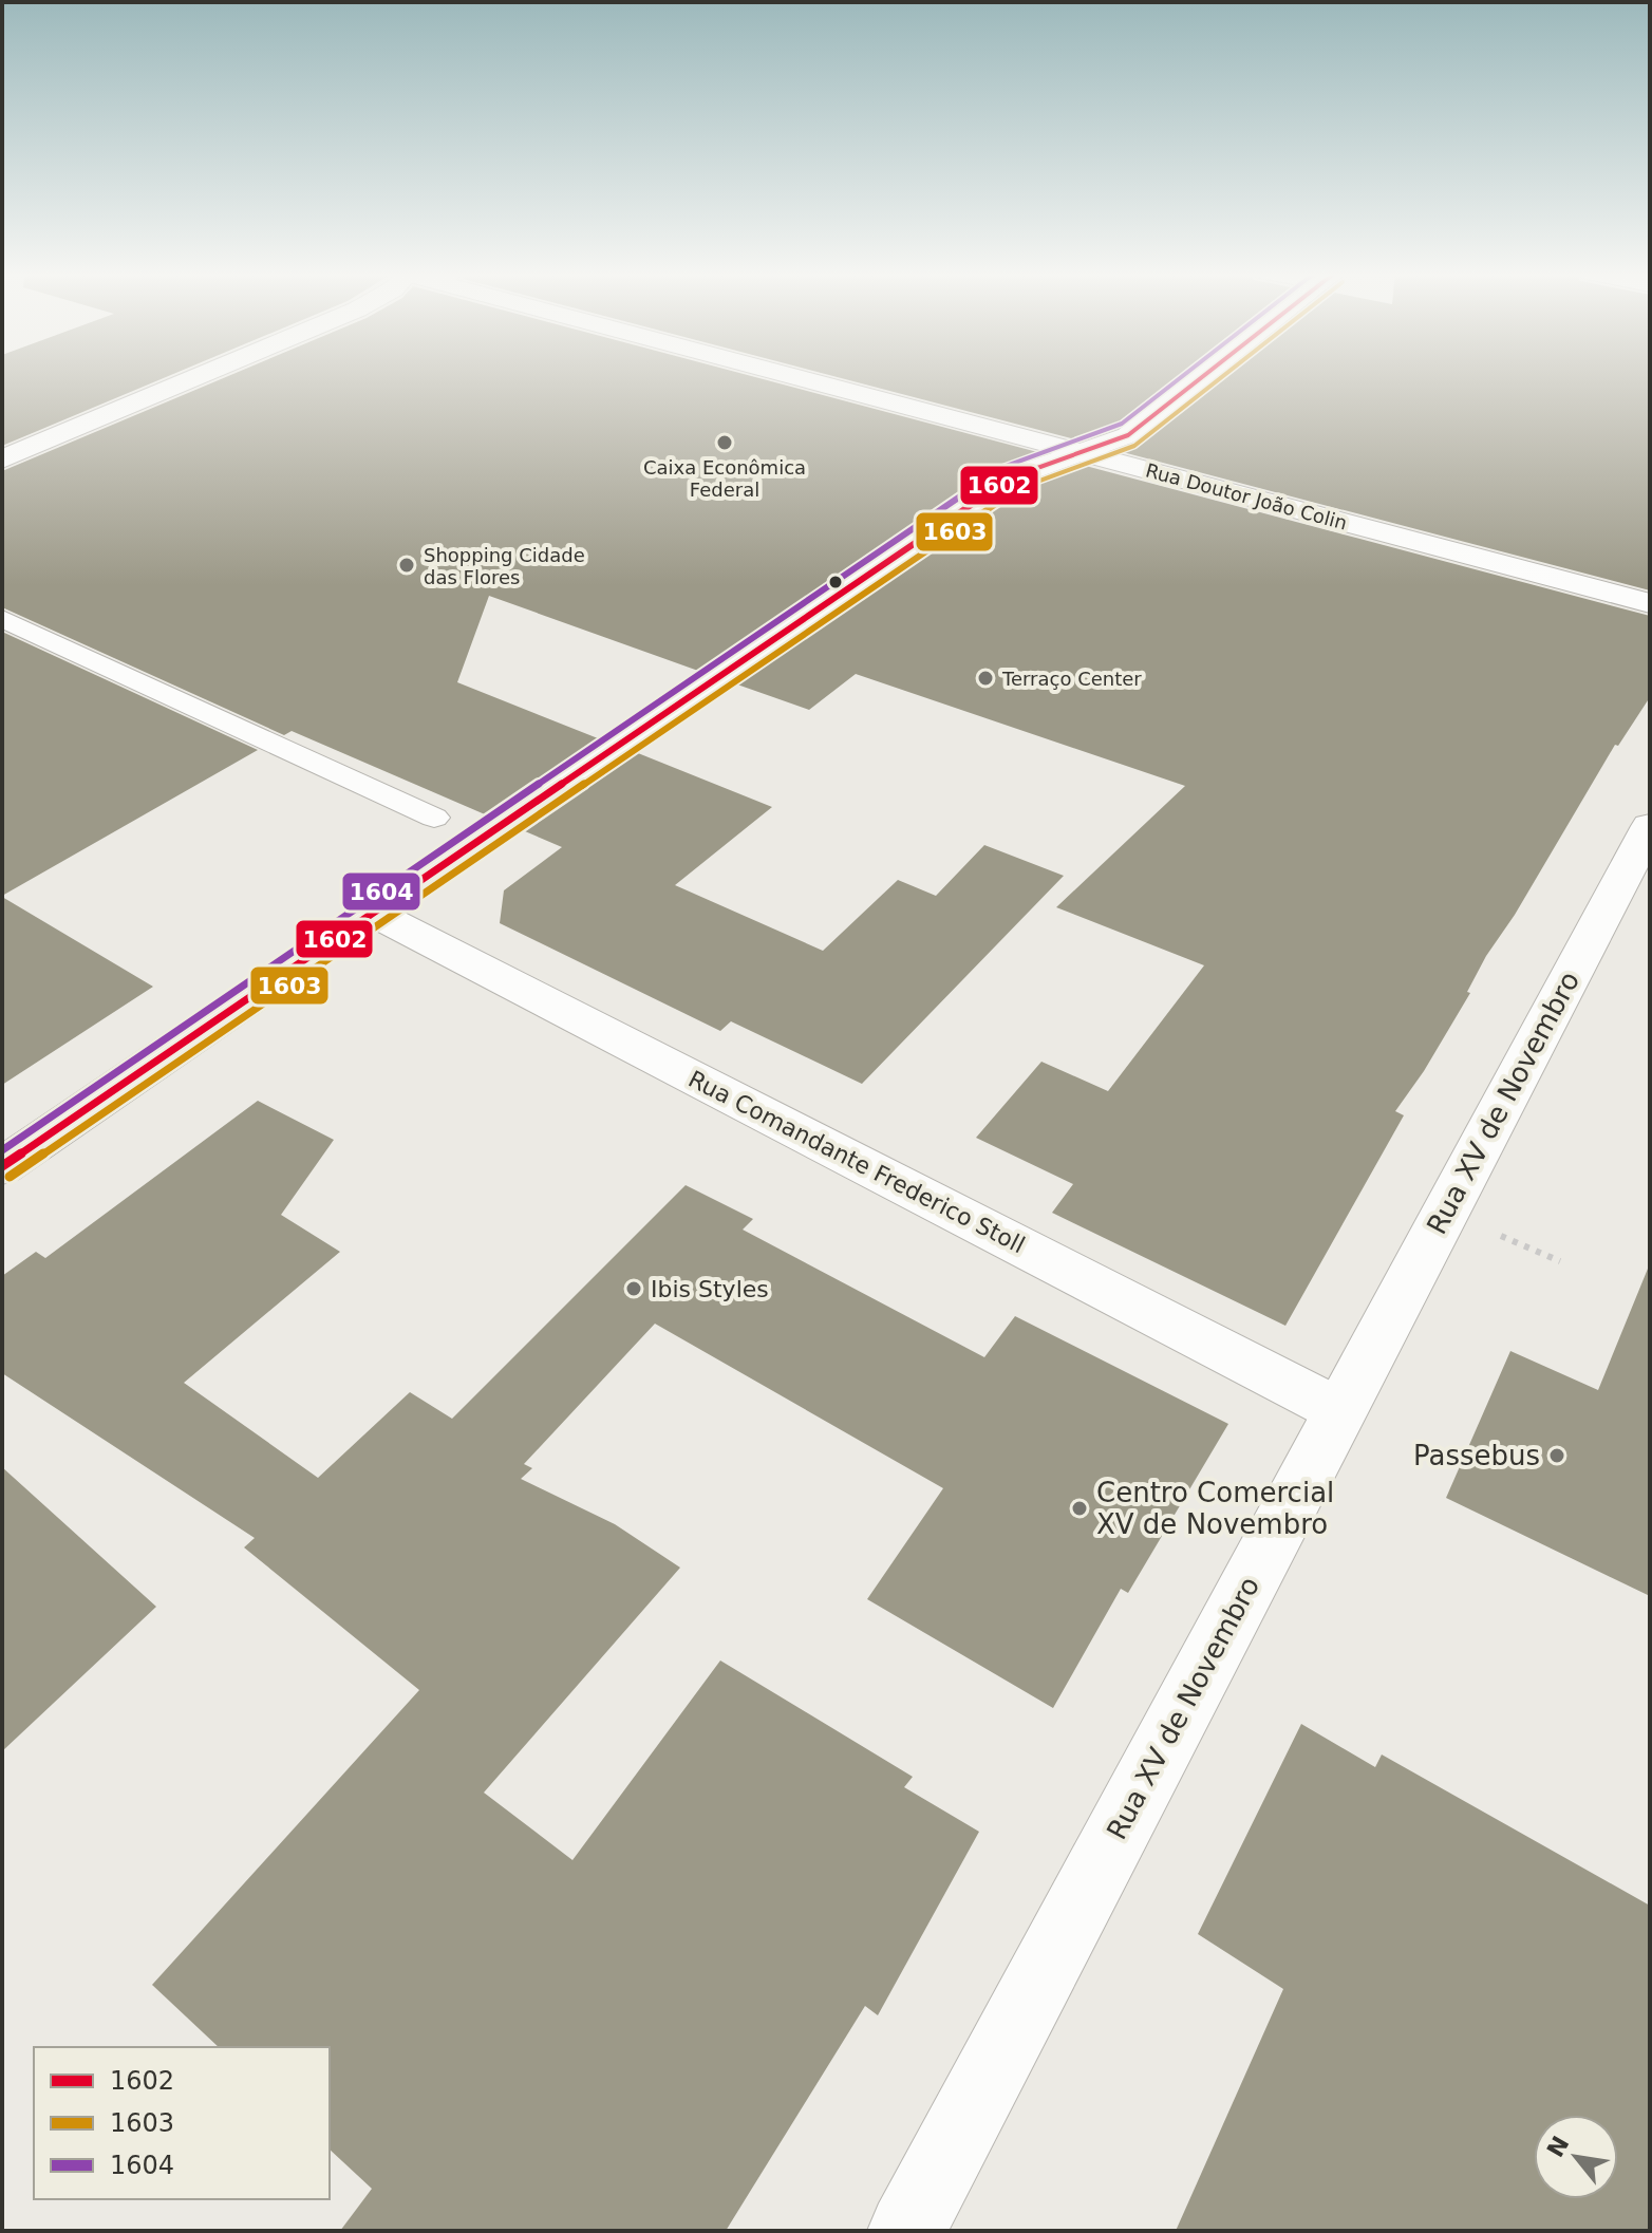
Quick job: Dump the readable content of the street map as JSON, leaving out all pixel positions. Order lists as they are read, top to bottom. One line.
{"streets":{"main road":["Rua Doutor João Colin","Rua XV de Novembro","Rua Comandante Frederico Stoll"]},"crossings":[["Rua XV de Novembro","Rua Comandante Frederico Stoll"]],"places":["Caixa Econômica Federal","Shopping Cidade das Flores","Terraço Center","Ibis Styles","Passebus","Centro Comercial XV de Novembro"],"lines":["transit line 1602","transit line 1603","transit line 1604"],"legend":["1602","1603","1604"],"north":"top left"}
